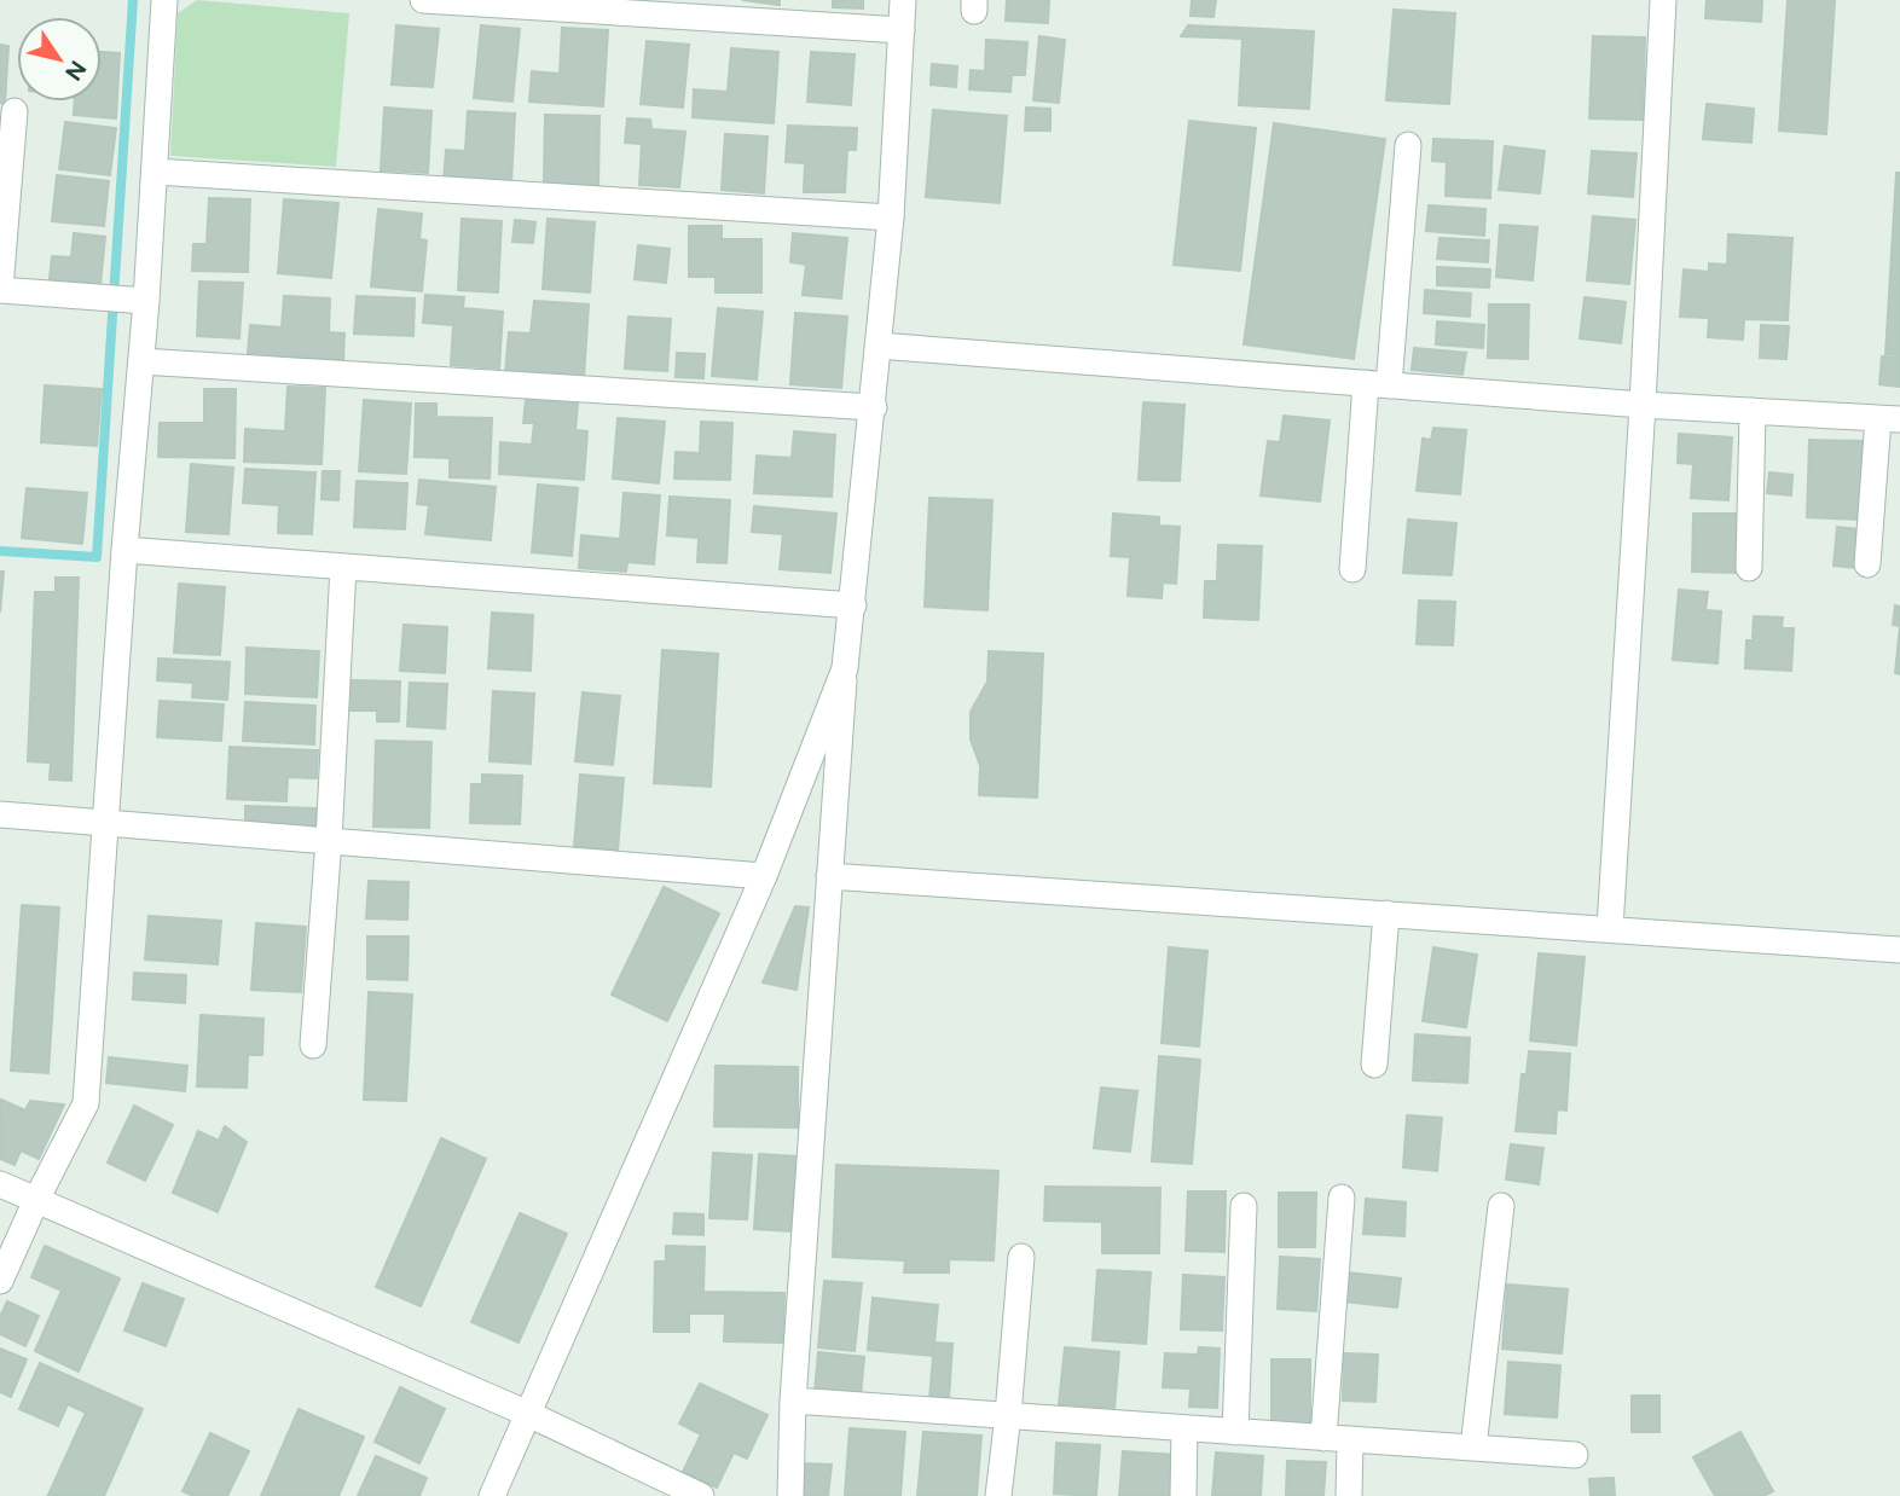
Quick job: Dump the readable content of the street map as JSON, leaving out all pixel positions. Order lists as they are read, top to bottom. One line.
{"north":"bottom right"}
